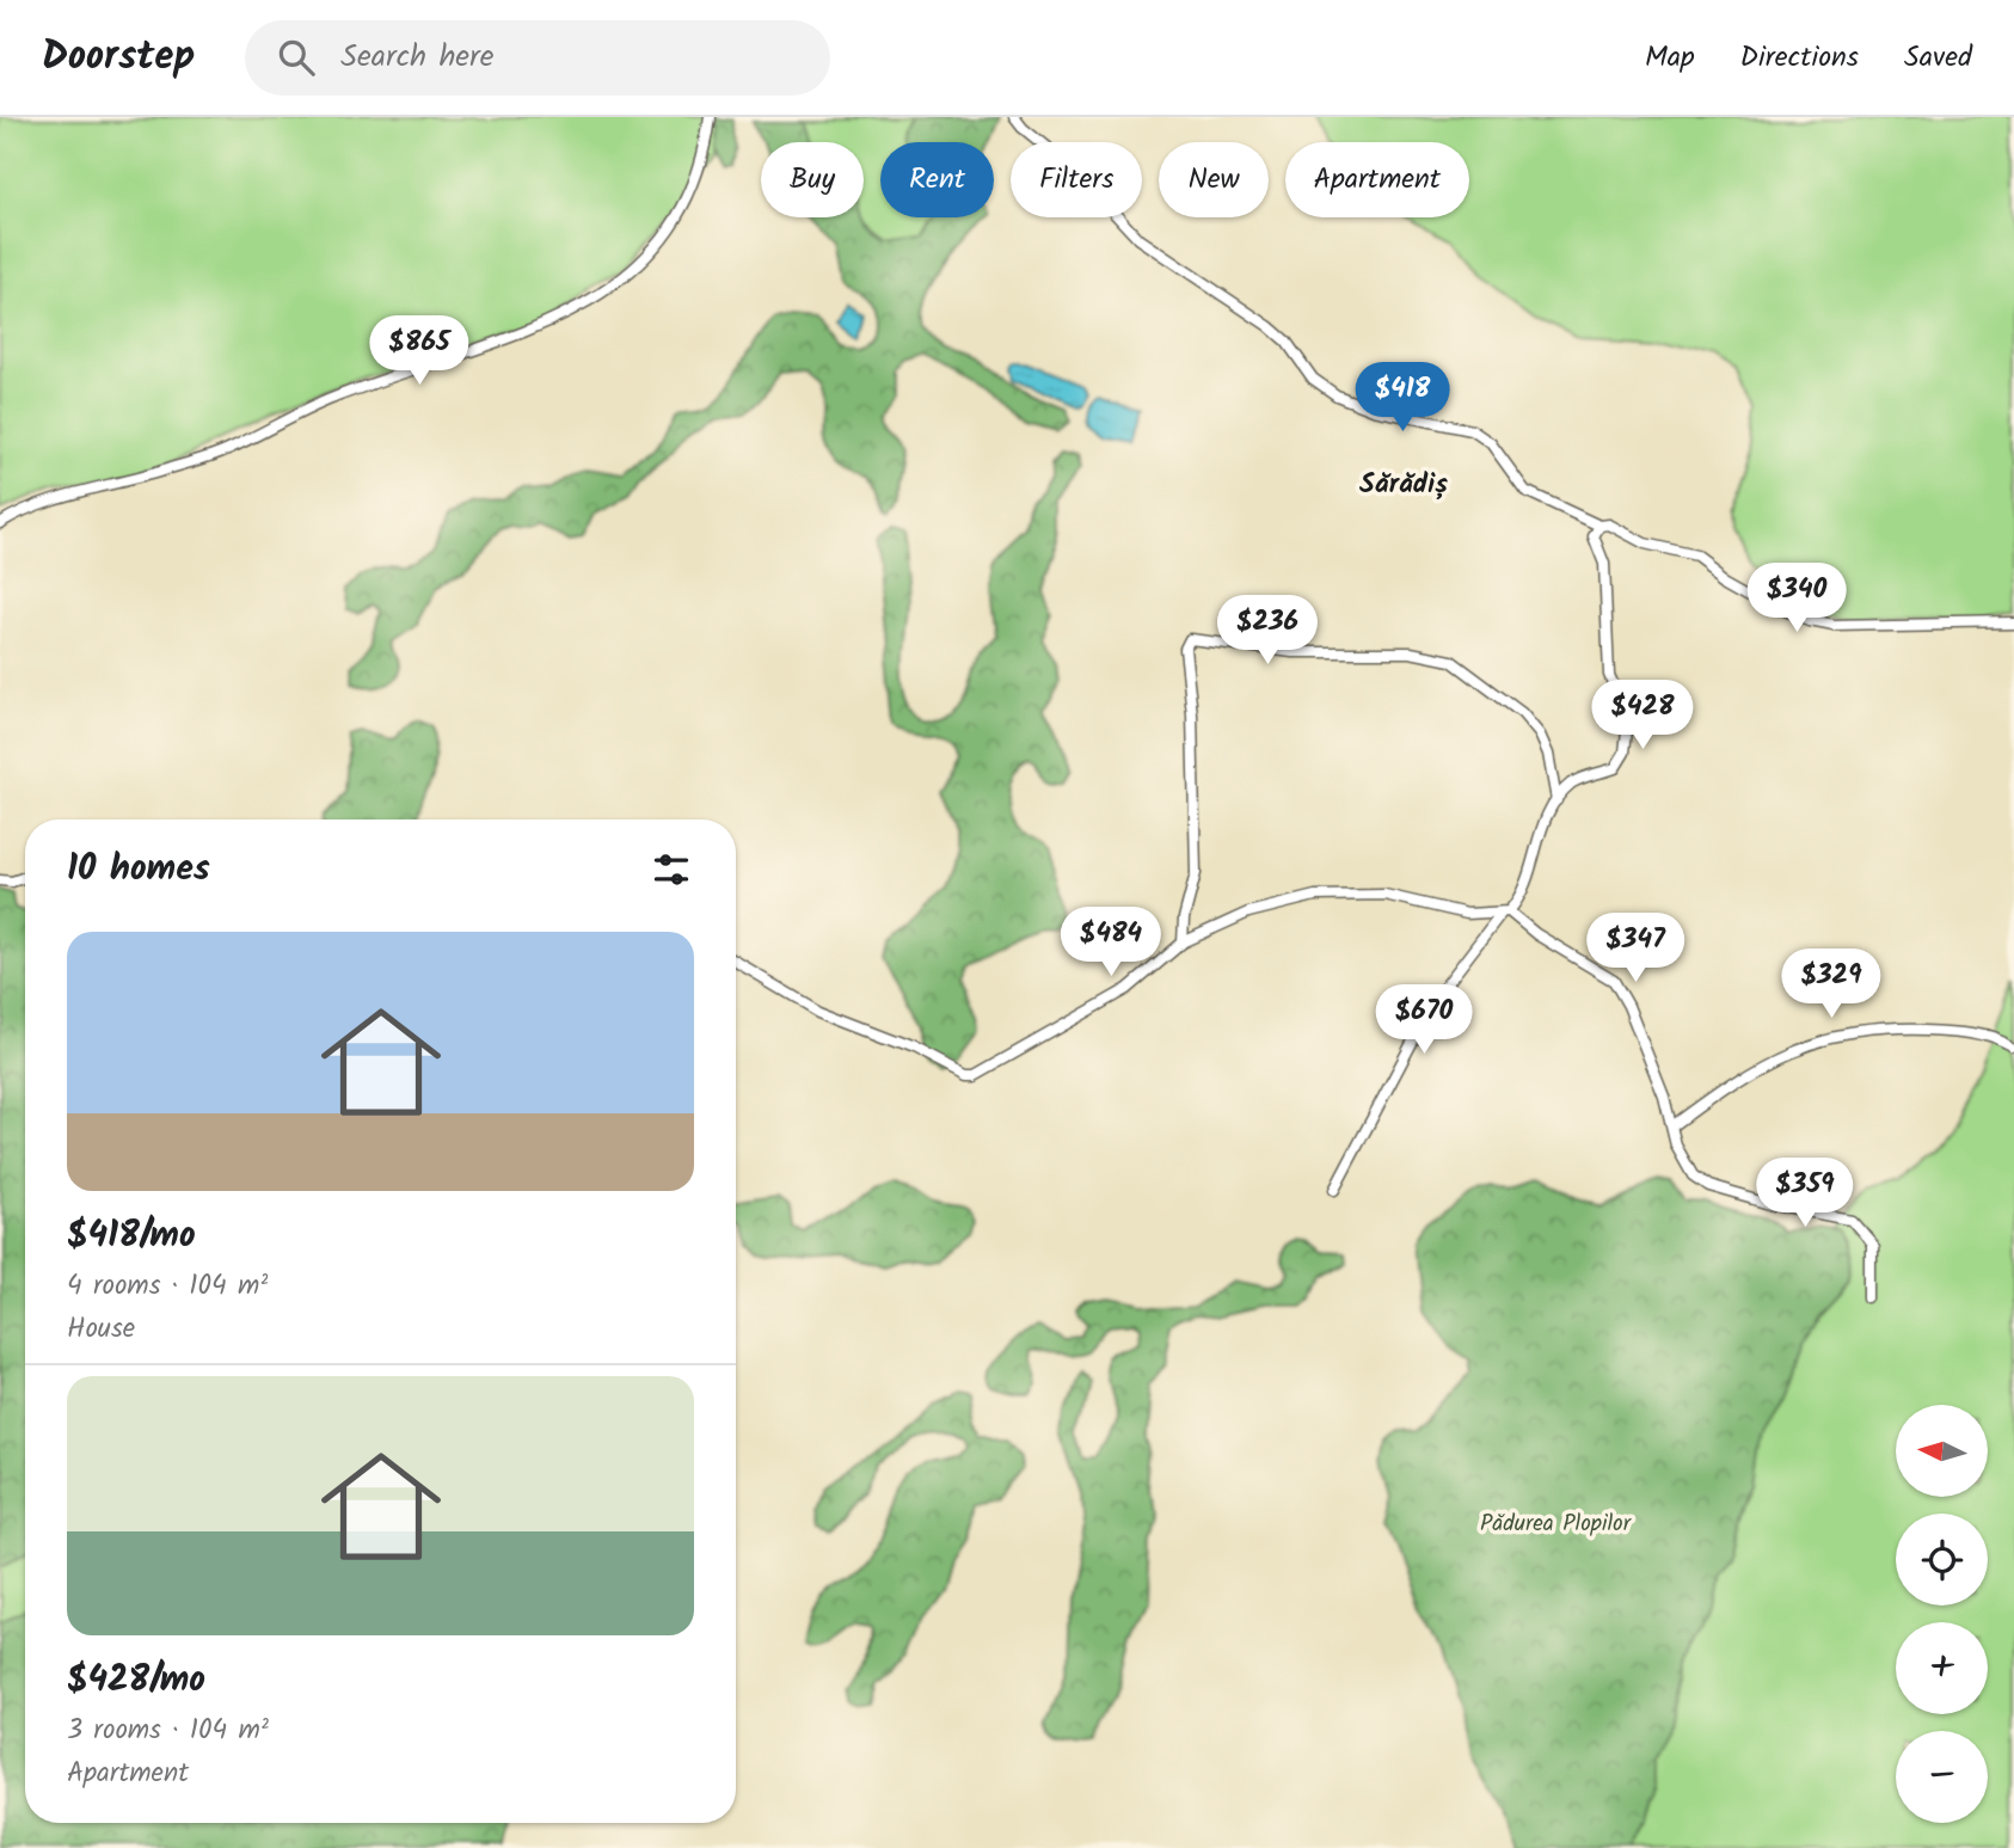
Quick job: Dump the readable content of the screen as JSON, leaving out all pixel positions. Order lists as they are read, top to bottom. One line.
{"districts":["Sărădiș"],"parks":["Pădurea Plopilor"],"north":"left","page":{"header":"Doorstep","search":"Search here","nav":["Map","Directions","Saved"],"chip":["Buy","Rent","Filters","New","Apartment"],"price":["$865","$418","$340","$236","$428","$484","$347","$329","$670","$359"],"heading":"10 homes","list":[{"name":"$418/mo","note":"4 rooms · 104 m² · House"},{"name":"$428/mo","note":"3 rooms · 104 m² · Apartment"}],"map_buttons":["+","−"]}}
